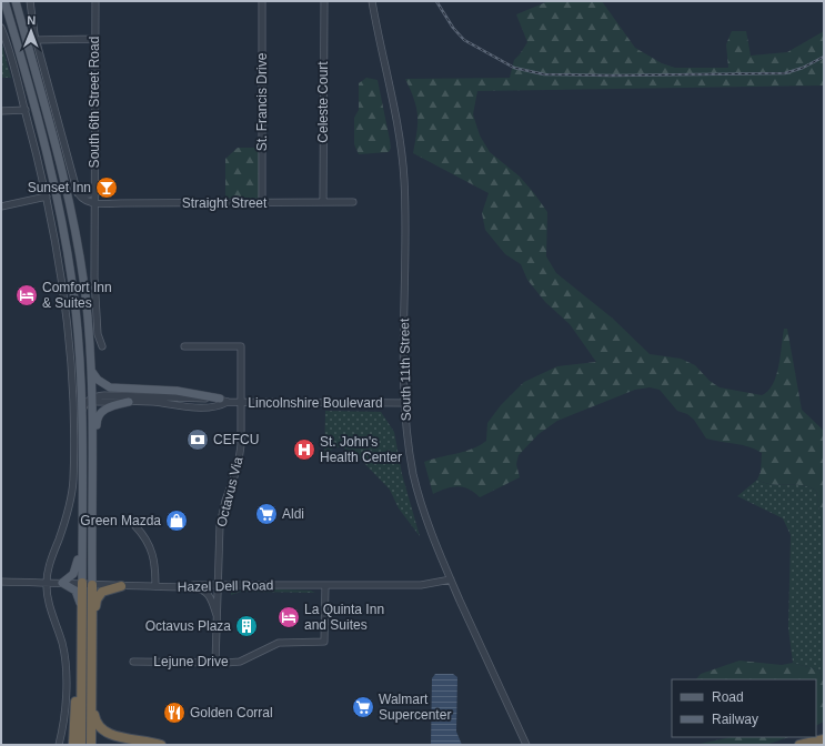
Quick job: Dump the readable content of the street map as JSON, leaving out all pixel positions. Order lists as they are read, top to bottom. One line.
{"streets":{"street":["South 6th Street Road","St. Francis Drive","Celeste Court","Straight Street","South 11th Street","Lincolnshire Boulevard","Octavus Via","Hazel Dell Road","Lejune Drive"]},"crossings":[["South 6th Street Road","Straight Street"],["St. Francis Drive","Straight Street"],["Celeste Court","Straight Street"],["South 11th Street","Lincolnshire Boulevard"],["South 11th Street","Hazel Dell Road"],["Lincolnshire Boulevard","Octavus Via"],["Octavus Via","Hazel Dell Road"],["Octavus Via","Lejune Drive"],["Hazel Dell Road","Lejune Drive"]],"places":{"bar":["Sunset Inn"],"hotel":["Comfort Inn & Suites","La Quinta Inn and Suites"],"bank":["CEFCU"],"hospital":["St. John's Health Center"],"supermarket":["Aldi","Walmart Supercenter"],"shop":["Green Mazda"],"building":["Octavus Plaza"],"restaurant":["Golden Corral"]},"legend":["Road","Railway"],"north":"top"}
